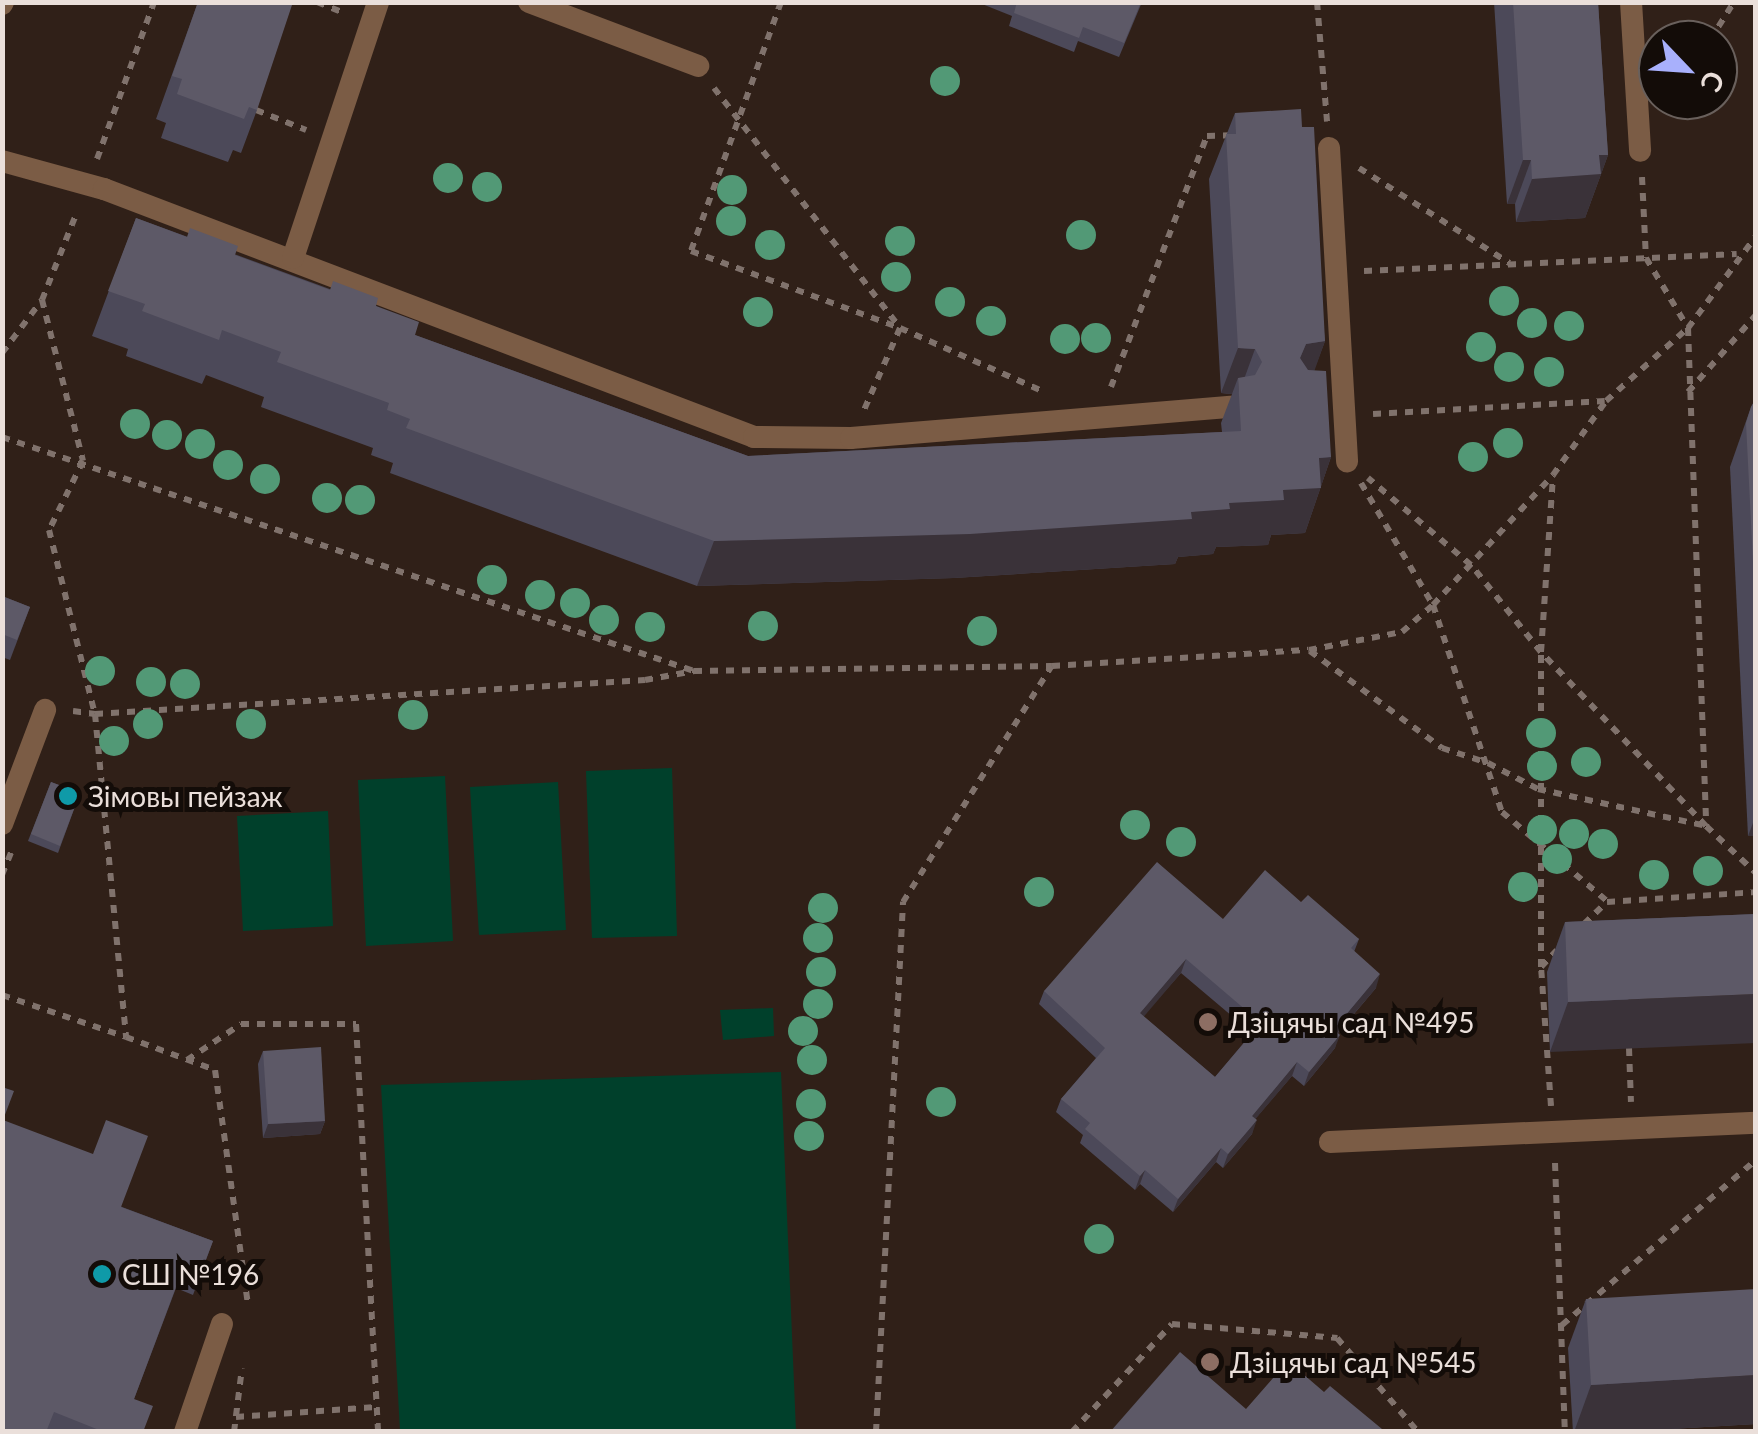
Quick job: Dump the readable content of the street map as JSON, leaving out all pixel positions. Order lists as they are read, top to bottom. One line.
{"places":["Зімовы пейзаж","Дзіцячы сад №495","СШ №196","Дзіцячы сад №545"],"north":"bottom right"}
